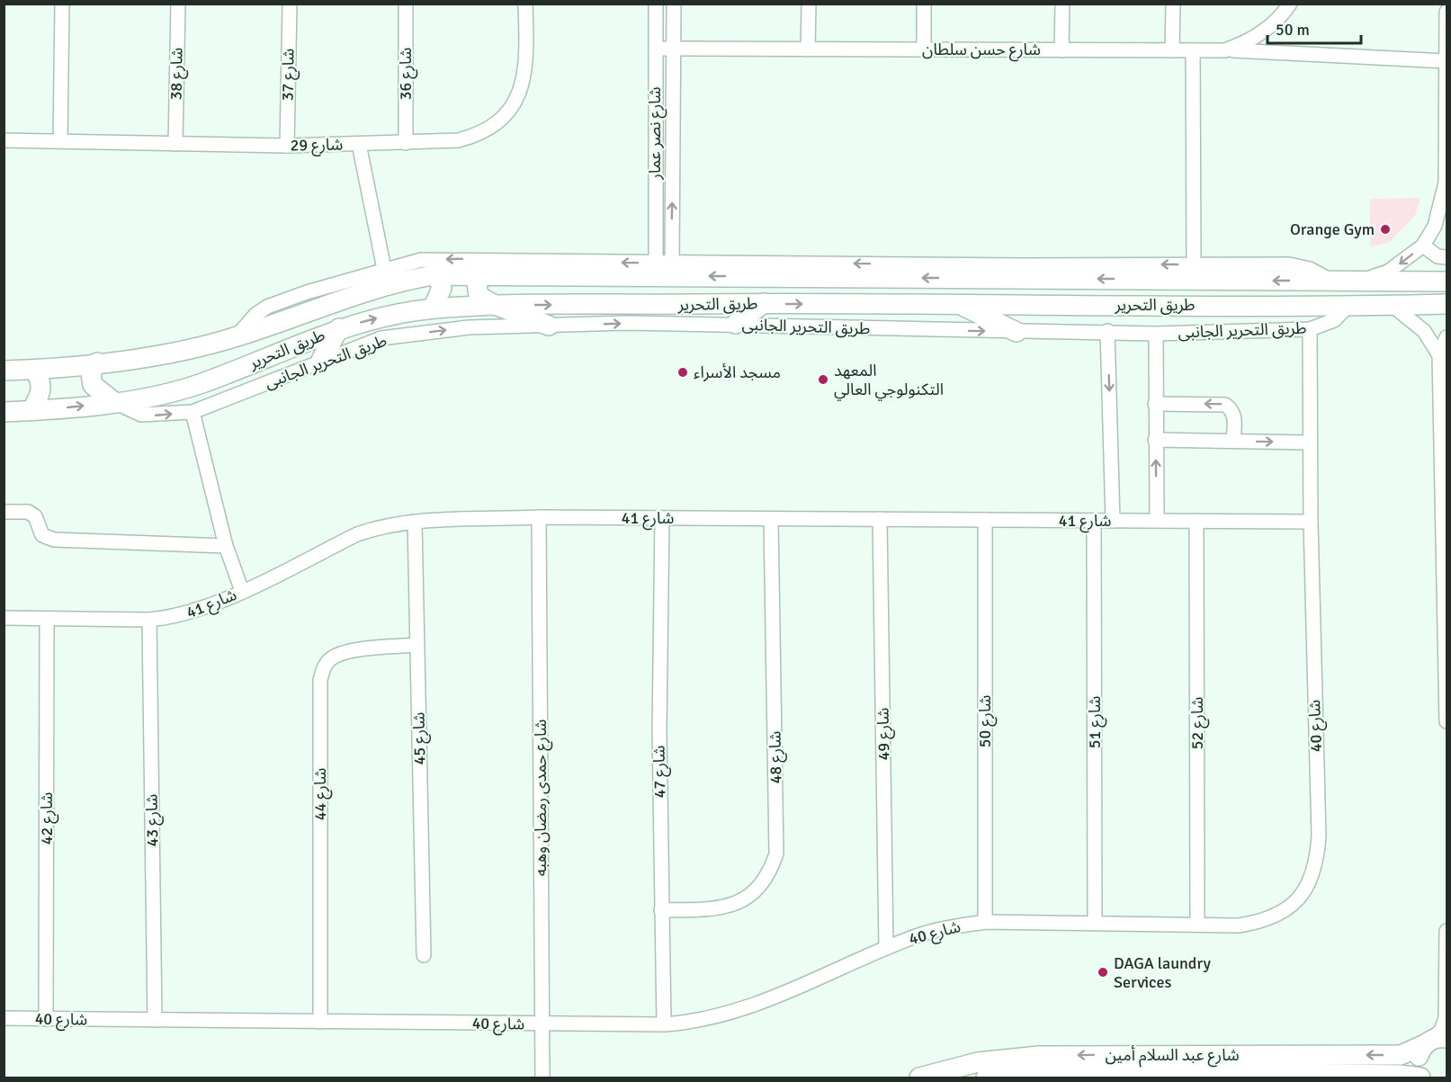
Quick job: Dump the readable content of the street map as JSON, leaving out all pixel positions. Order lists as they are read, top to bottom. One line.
{"streets":{"street":["شارع حسن سلطان","شارع 38","شارع 36","شارع 37","شارع نصر عمار","شارع 29","طريق التحرير","طريق التحرير الجانبى","شارع 41","شارع 50","شارع 51","شارع 52","شارع 40","شارع 49","شارع 45","شارع 48","شارع 47","شارع 44","شارع حمدى رمضان وهبه","شارع 42","شارع 43","شارع عبد السلام أمين"]},"crossings":[["شارع حسن سلطان","شارع نصر عمار"],["شارع 38","شارع 29"],["شارع 36","شارع 29"],["شارع 37","شارع 29"],["طريق التحرير","طريق التحرير الجانبى"],["طريق التحرير الجانبى","شارع 40"],["شارع 41","شارع 50"],["شارع 41","شارع 51"],["شارع 41","شارع 52"],["شارع 41","شارع 40"],["شارع 41","شارع 49"],["شارع 41","شارع 45"],["شارع 41","شارع 48"],["شارع 41","شارع 47"],["شارع 41","شارع حمدى رمضان وهبه"],["شارع 41","شارع 42"],["شارع 41","شارع 43"],["شارع 50","شارع 40"],["شارع 51","شارع 40"],["شارع 52","شارع 40"],["شارع 40","شارع 49"],["شارع 40","شارع 47"],["شارع 40","شارع 44"],["شارع 40","شارع حمدى رمضان وهبه"],["شارع 40","شارع 42"],["شارع 40","شارع 43"],["شارع 45","شارع 44"],["شارع 48","شارع 47"]],"places":["Orange Gym","مسجد الأسراء","المعهد التكنولوجي العالي","DAGA laundry Services"],"scale_bar":"50 m"}
